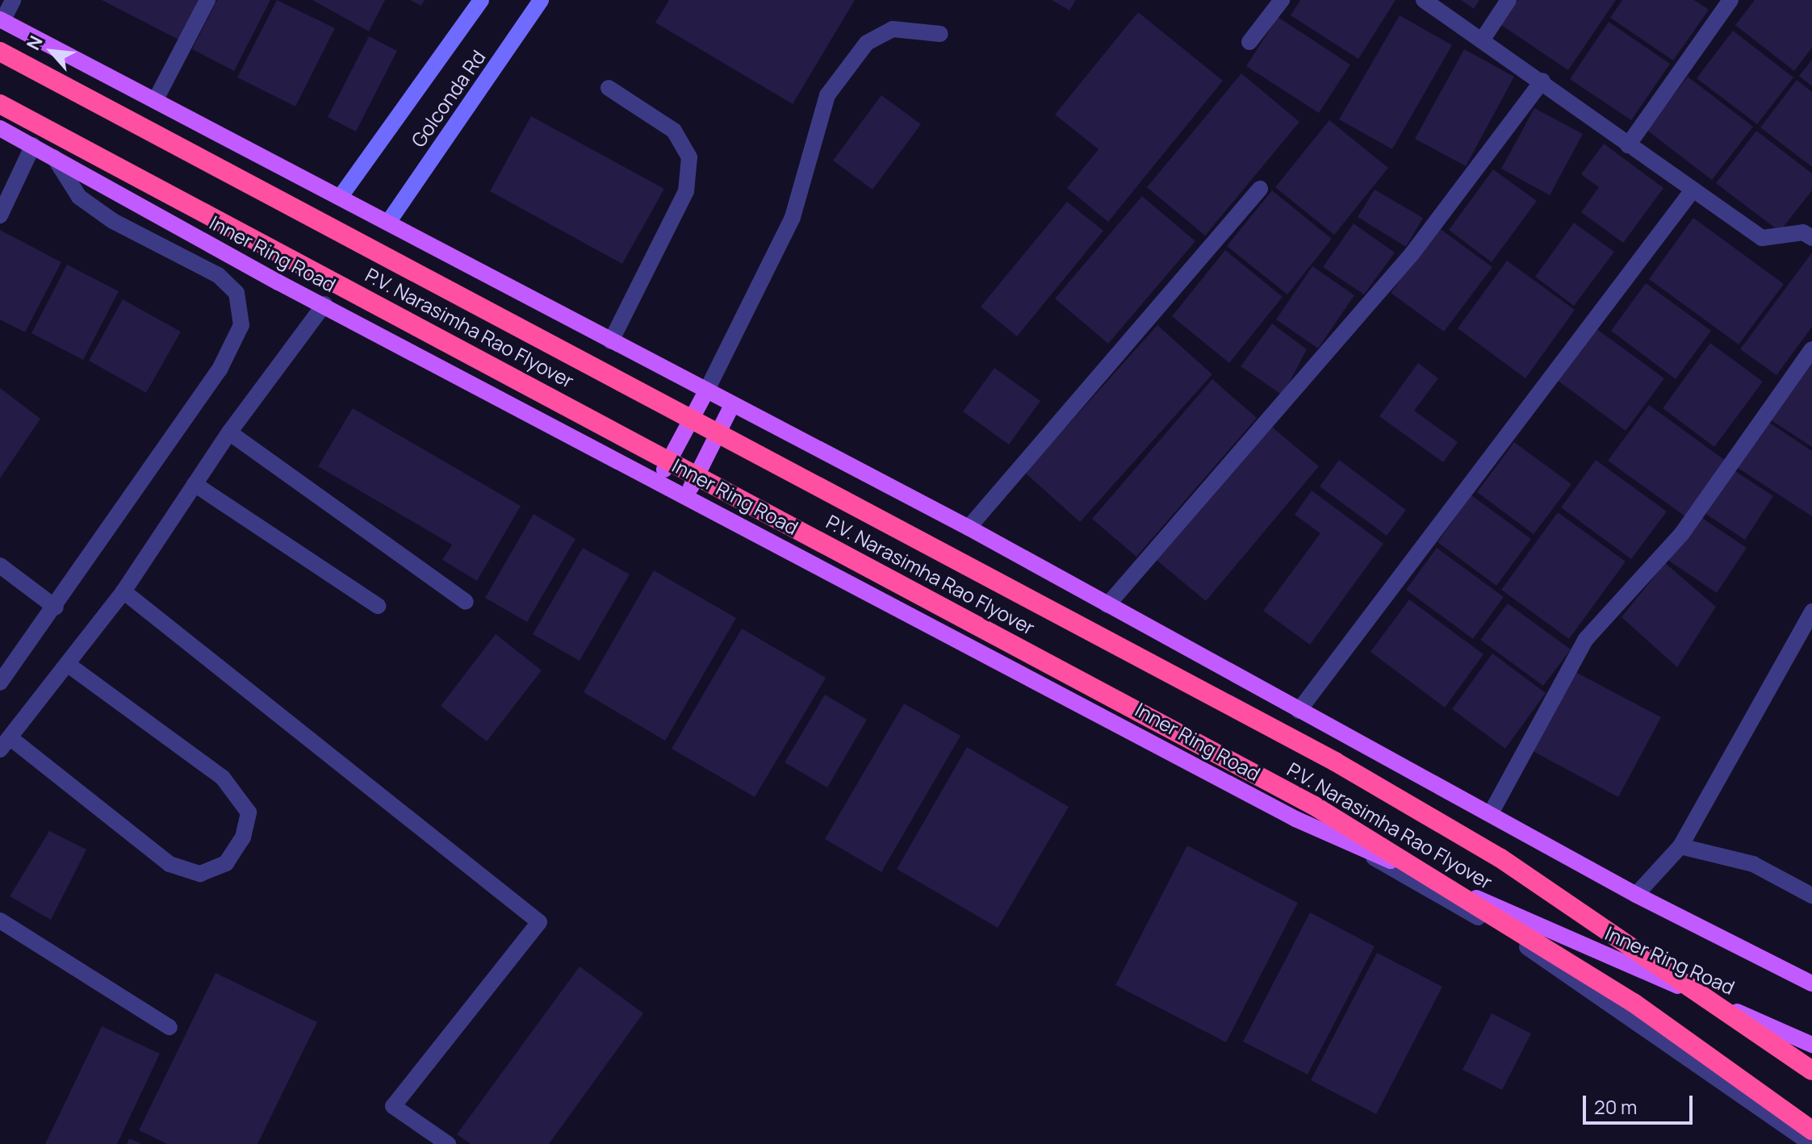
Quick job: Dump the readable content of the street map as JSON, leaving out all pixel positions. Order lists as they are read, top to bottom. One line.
{"streets":{"highway":["P.V. Narasimha Rao Flyover"],"main road":["Golconda Rd","Inner Ring Road"]},"crossings":[["Golconda Rd","Inner Ring Road"]],"scale_bar":"20 m","north":"top left"}
